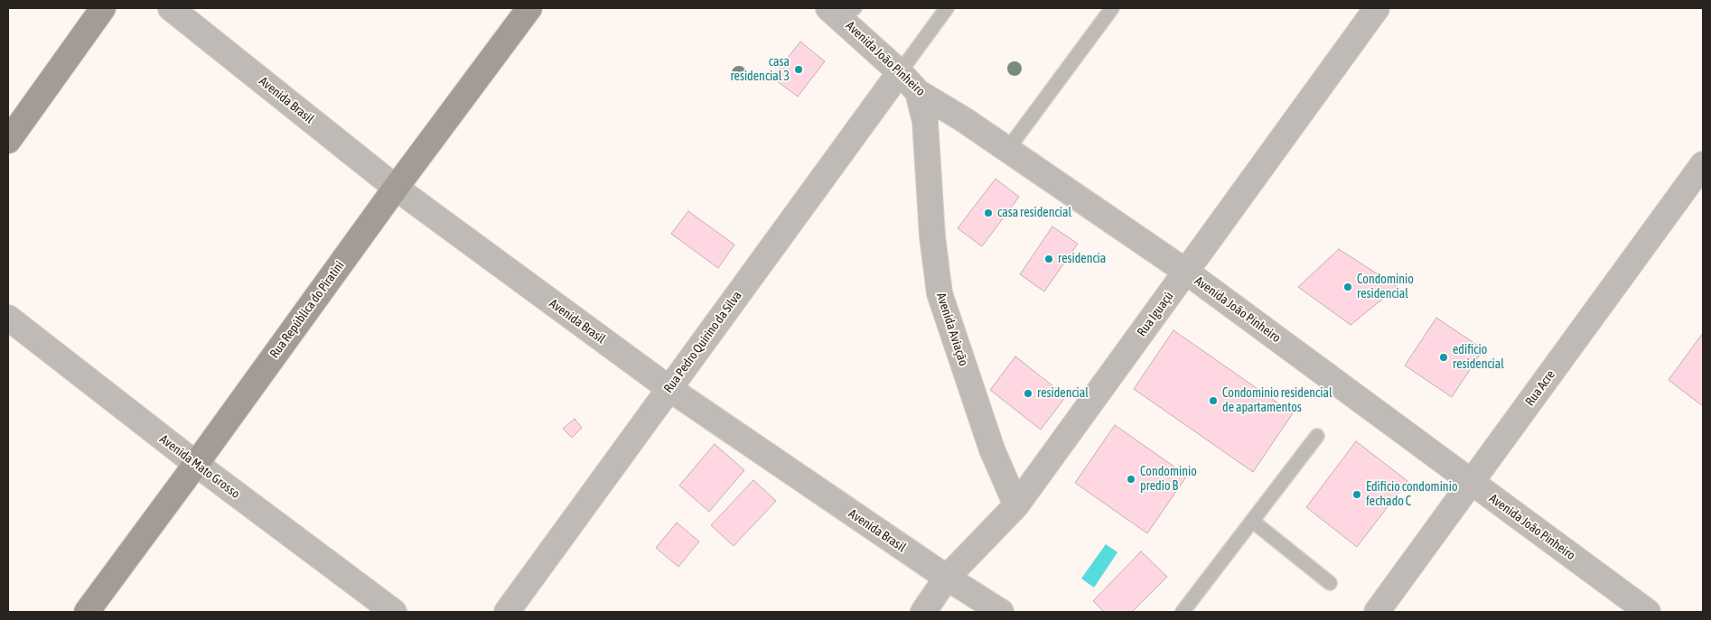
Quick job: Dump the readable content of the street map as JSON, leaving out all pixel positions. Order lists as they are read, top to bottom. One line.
{"streets":{"street":["Avenida João Pinheiro","Avenida Brasil","Rua República do Piratini","Rua Iguaçú","Avenida Aviação","Rua Pedro Quirino da Silva","Rua Acre","Avenida Mato Grosso"]},"crossings":[["Avenida João Pinheiro","Rua Iguaçú"],["Avenida João Pinheiro","Avenida Aviação"],["Avenida João Pinheiro","Rua Pedro Quirino da Silva"],["Avenida João Pinheiro","Rua Acre"],["Avenida Brasil","Rua República do Piratini"],["Avenida Brasil","Rua Iguaçú"],["Avenida Brasil","Rua Pedro Quirino da Silva"],["Rua República do Piratini","Avenida Mato Grosso"],["Rua Iguaçú","Avenida Aviação"]],"places":["casa residencial 3","casa residencial","residencia","Condominio residencial","edificio residencial","residencial","Condominio residencial de apartamentos","Condominio predio B","Edificio condominio fechado C"]}
